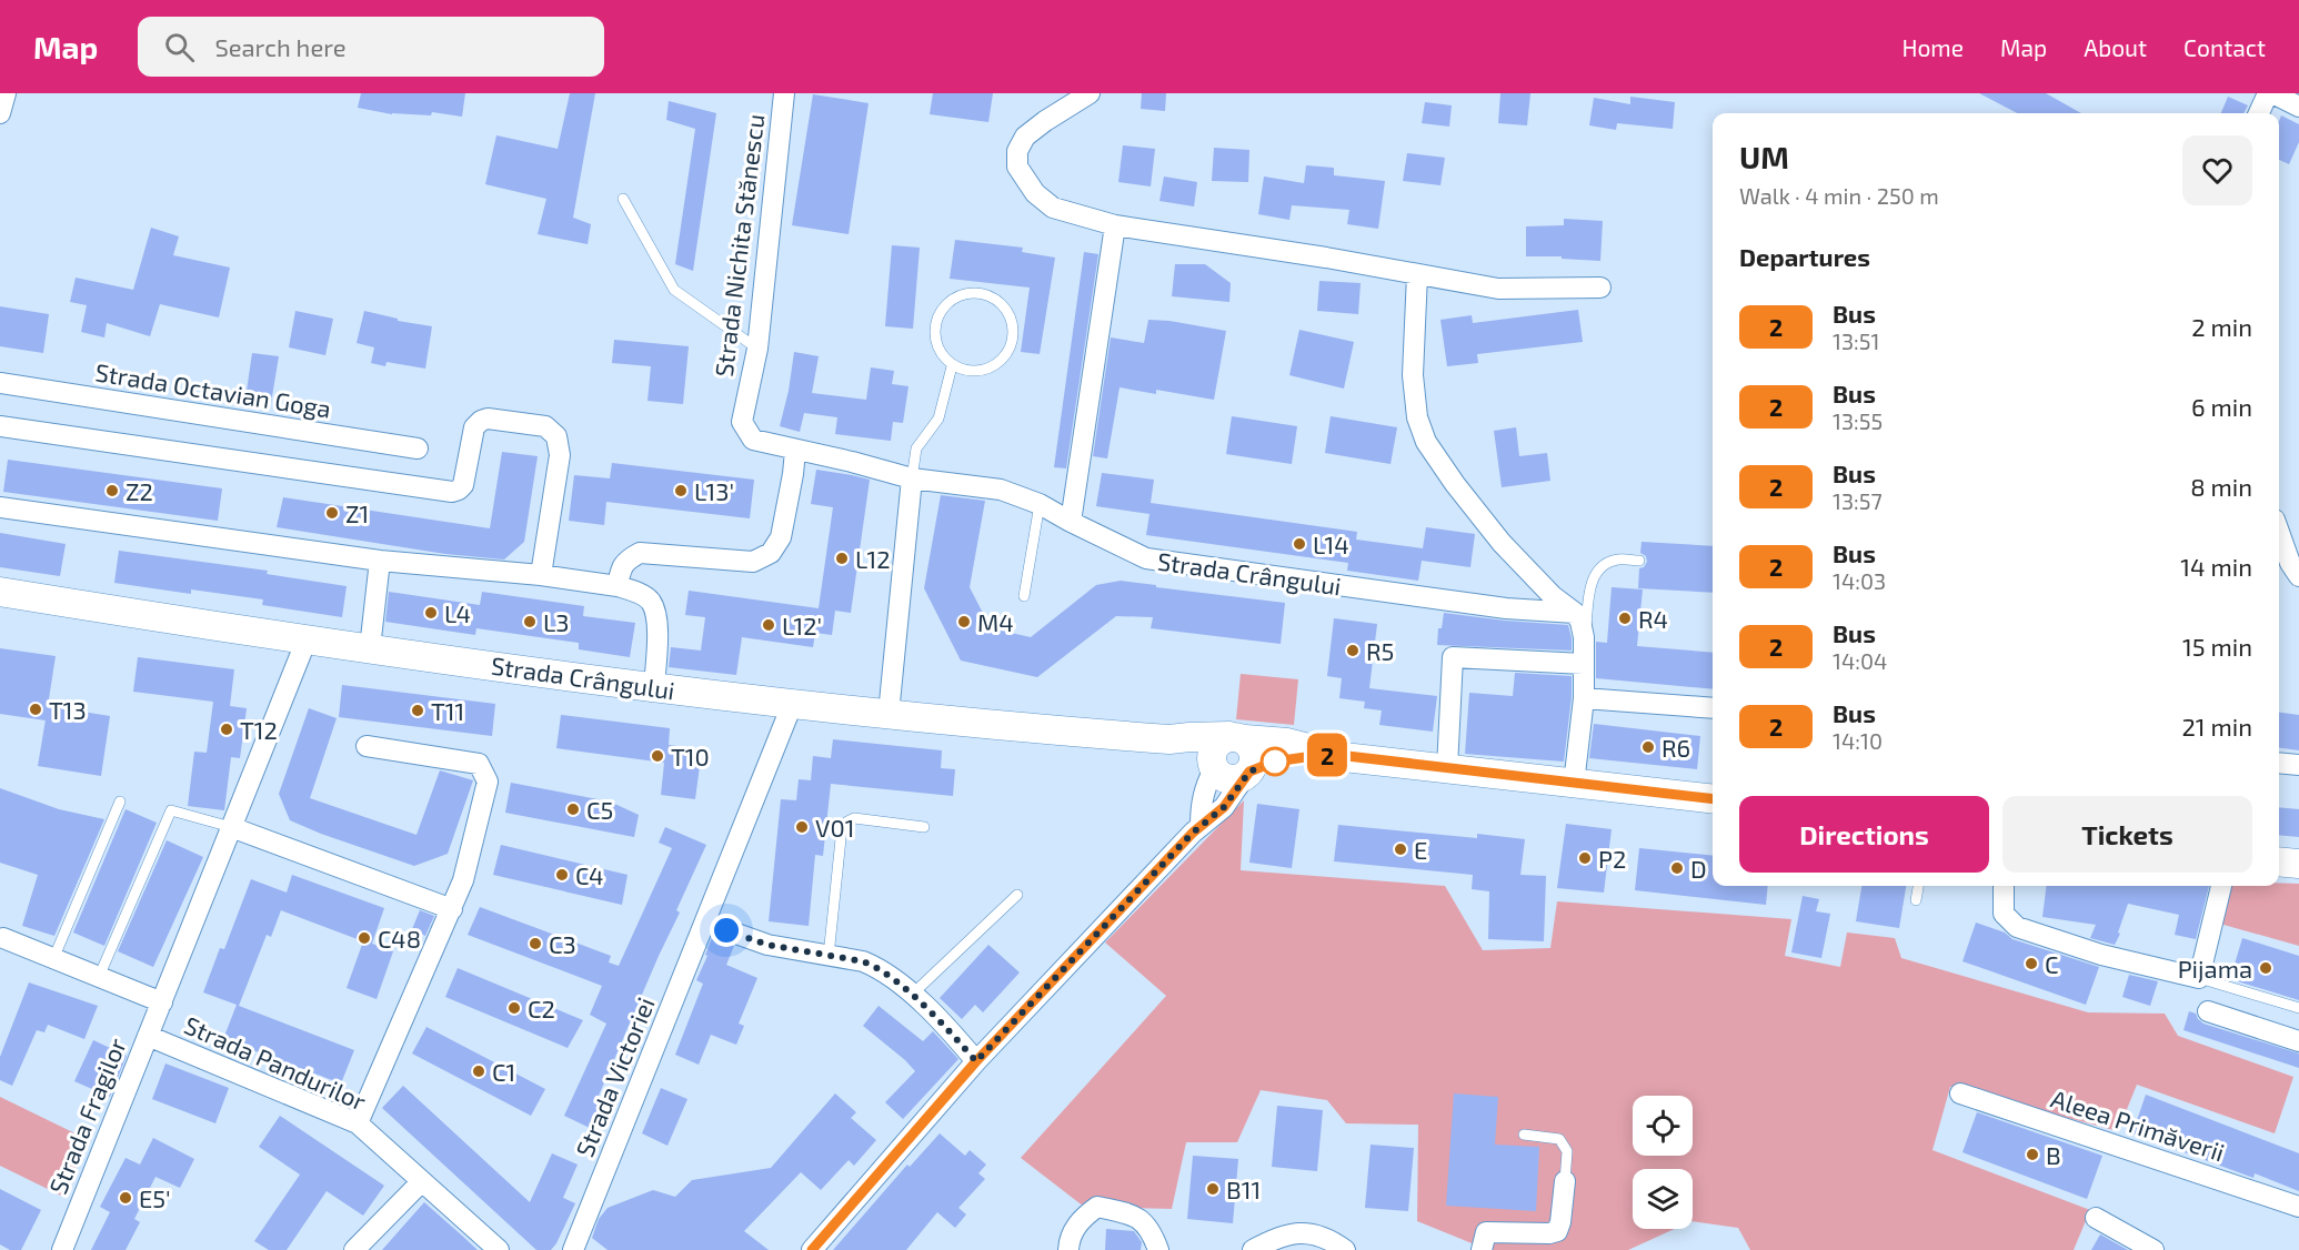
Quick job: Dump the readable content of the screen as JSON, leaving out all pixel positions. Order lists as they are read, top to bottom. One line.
{"streets":{"main road":["Strada Crângului"],"street":["Strada Nichita Stănescu","Strada Octavian Goga","Strada Pandurilor","Strada Victoriei","Strada Fragilor","Aleea Primăverii"]},"crossings":[["Strada Nichita Stănescu","Strada Crângului"],["Strada Crângului","Strada Victoriei"],["Strada Crângului","Strada Fragilor"],["Strada Pandurilor","Strada Fragilor"]],"places":["Z2","L13'","Z1","L14","L12","L4","R4","L3","M4","L12'","R5","T13","T11","T12","R6","T10","C5","V01","E","P2","D","C4","C48","C3","C","Pijama","C2","C1","B","B11","E5'"],"lines":["bus line 2"],"page":{"header":"Map","search":"Search here","nav":["Home","Map","About","Contact"],"on_map":"2","heading":[["UM","Walk · 4 min · 250 m"],"Departures"],"list":[{"mark":"2","name":"Bus","note":"13:51","value":"2 min"},{"mark":"2","name":"Bus","note":"13:55","value":"6 min"},{"mark":"2","name":"Bus","note":"13:57","value":"8 min"},{"mark":"2","name":"Bus","note":"14:03","value":"14 min"},{"mark":"2","name":"Bus","note":"14:04","value":"15 min"},{"mark":"2","name":"Bus","note":"14:10","value":"21 min"}],"buttons":["Directions","Tickets"]}}
